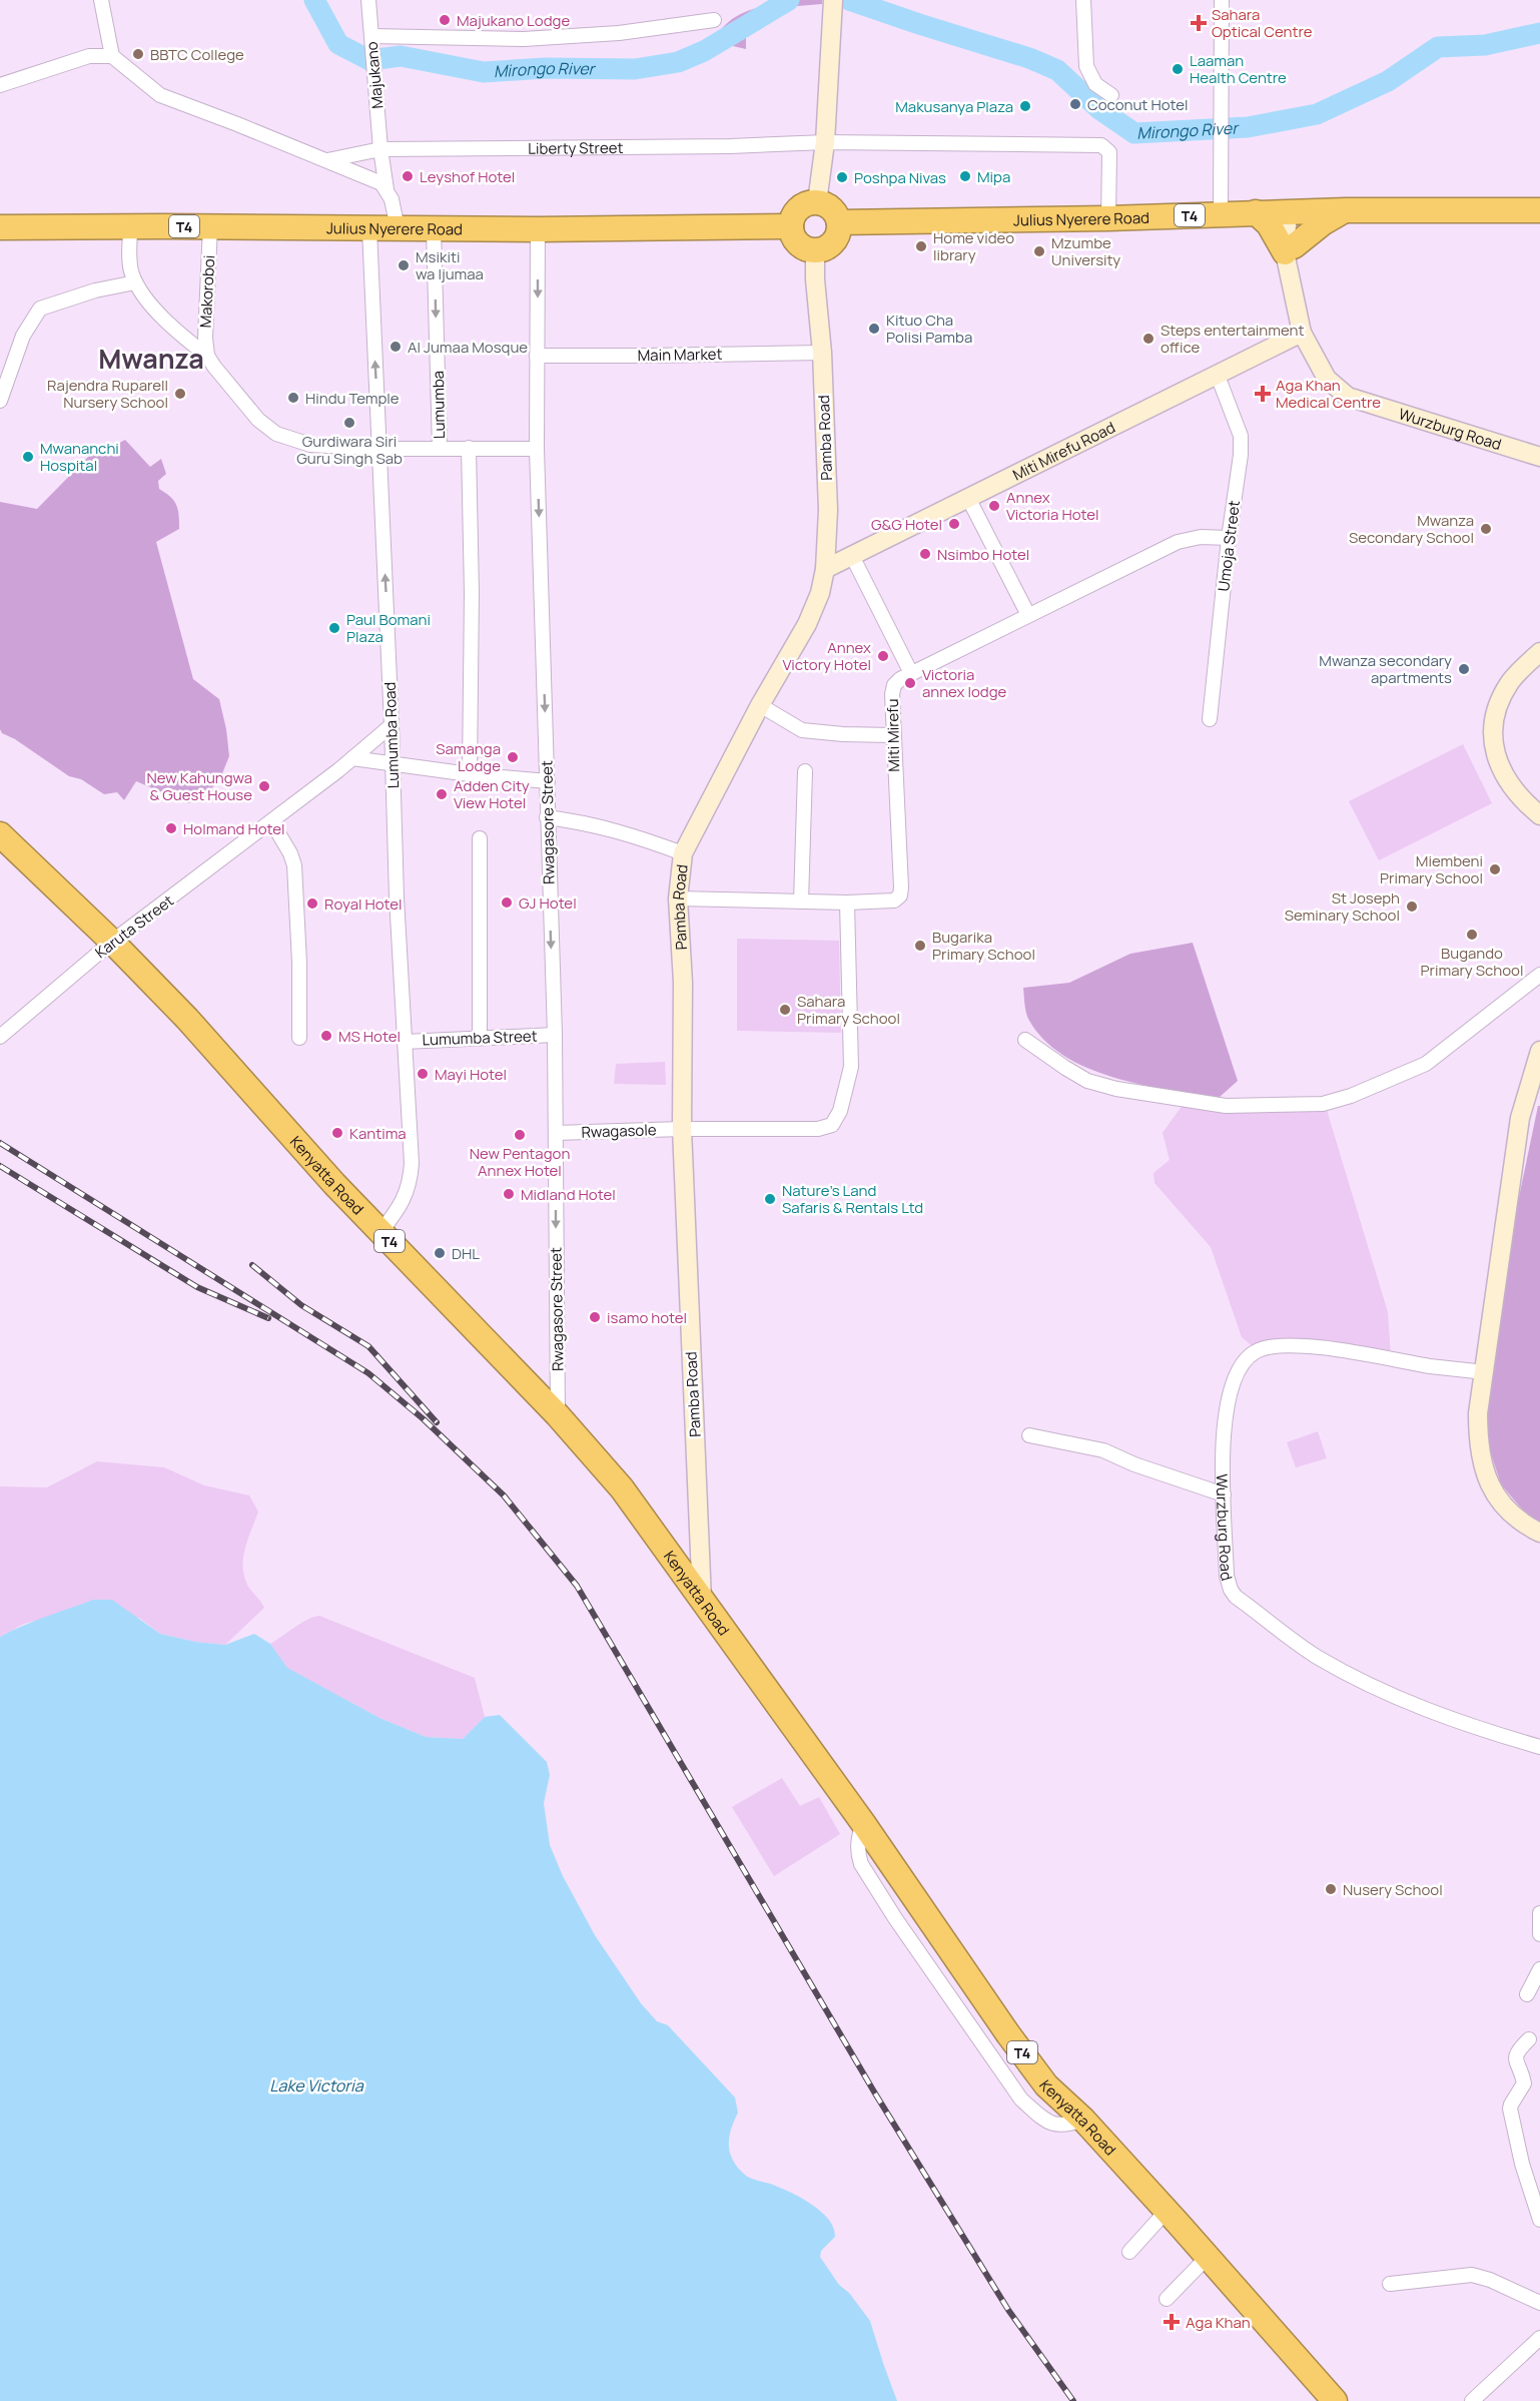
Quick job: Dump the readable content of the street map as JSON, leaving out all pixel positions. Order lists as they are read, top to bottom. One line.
{"streets":{"highway":["T4","Julius Nyerere Road","Kenyatta Road"],"main road":["Wurzburg Road","Pamba Road","Miti Mirefu Road"],"street":["Majukano","Liberty Street","Makoroboi","Main Market","Lumumba","Umoja Street","Lumumba Road","Miti Mirefu","Rwagasore Street","Karuta Street","Lumumba Street","Rwagasole"]},"crossings":[["Majukano","Liberty Street"],["Liberty Street","Julius Nyerere Road"],["Julius Nyerere Road","Makoroboi"],["Julius Nyerere Road","Lumumba"],["Julius Nyerere Road","Wurzburg Road"],["Julius Nyerere Road","Pamba Road"],["Julius Nyerere Road","Lumumba Road"],["Julius Nyerere Road","Rwagasore Street"],["Makoroboi","Lumumba"],["Makoroboi","Lumumba Road"],["Main Market","Pamba Road"],["Main Market","Rwagasore Street"],["Lumumba","Lumumba Road"],["Wurzburg Road","Miti Mirefu Road"],["Pamba Road","Miti Mirefu Road"],["Pamba Road","Miti Mirefu"],["Pamba Road","Rwagasole"],["Pamba Road","Kenyatta Road"],["Miti Mirefu Road","Umoja Street"],["Umoja Street","Miti Mirefu"],["Lumumba Road","Karuta Street"],["Lumumba Road","Lumumba Street"],["Lumumba Road","Kenyatta Road"],["Miti Mirefu","Rwagasole"],["Rwagasore Street","Lumumba Street"],["Rwagasore Street","Rwagasole"],["Rwagasore Street","Kenyatta Road"],["Karuta Street","Kenyatta Road"]],"one_way":["Lumumba"],"districts":["Mwanza"],"water":["Mirongo River","Lake Victoria"],"places":{"other":["Majukano Lodge","BBTC College","Laaman Health Centre","Coconut Hotel","Makusanya Plaza","Leyshof Hotel","Mipa","Poshpa Nivas","Home video library","Mzumbe University","Msikiti wa Ijumaa","Kituo Cha Polisi Pamba","Steps entertainment office","Al Jumaa Mosque","Rajendra Ruparell Nursery School","Hindu Temple","Gurdiwara Siri Guru Singh Sab","Mwananchi Hospital","Annex Victoria Hotel","G&G Hotel","Mwanza Secondary School","Nsimbo Hotel","Paul Bomani Plaza","Annex Victory Hotel","Mwanza secondary apartments","Victoria annex lodge","Samanga Lodge","New Kahungwa & Guest House","Adden City View Hotel","Holmand Hotel","Miembeni Primary School","GJ Hotel","Royal Hotel","St Joseph Seminary School","Bugando Primary School","Bugarika Primary School","Sahara Primary School","MS Hotel","Mayi Hotel","Kantima","New Pentagon Annex Hotel","Midland Hotel","Nature's Land Safaris & Rentals Ltd","DHL","isamo hotel","Nusery School"],"health":["Sahara Optical Centre","Aga Khan Medical Centre","Aga Khan"]}}
